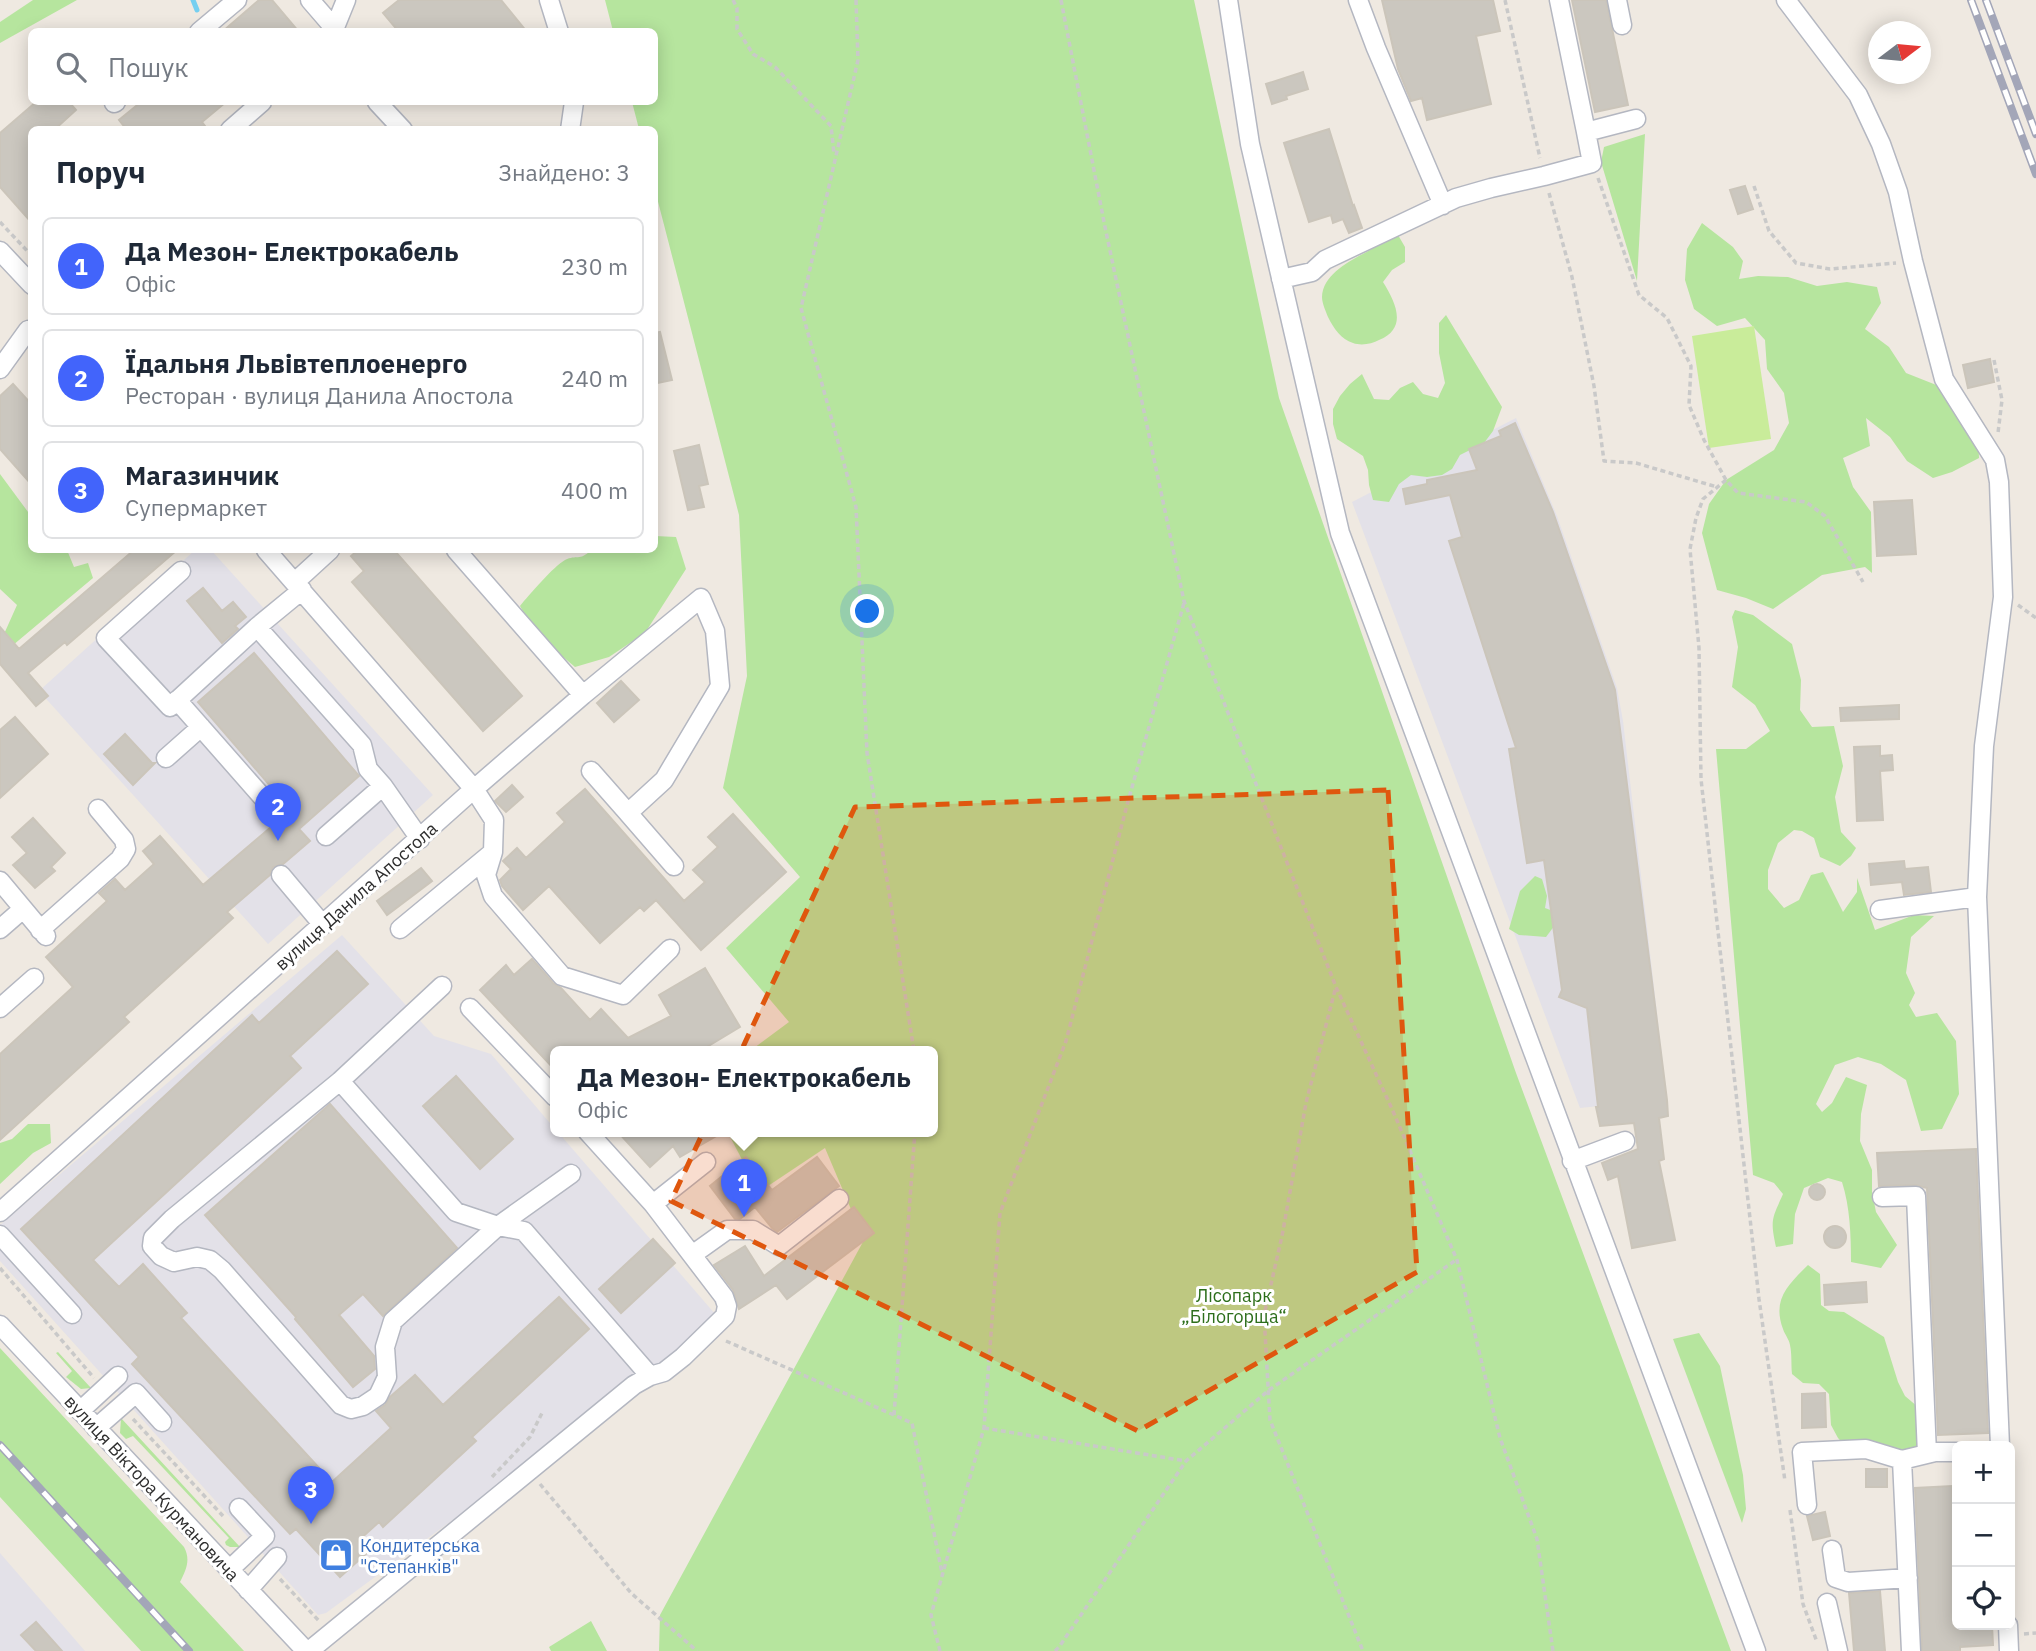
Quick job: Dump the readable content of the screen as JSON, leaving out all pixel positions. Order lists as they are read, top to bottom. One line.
{"streets":{"street":["вулиця Данила Апостола","вулиця Віктора Курмановича"]},"parks":["Лісопарк „Білогорща“"],"places":{"shop":["Кондитерська \"Степанків\""]},"north":"right","page":{"search":"Пошук","heading":["Поруч","Знайдено: 3"],"list":[{"mark":"1","name":"Да Мезон- Електрокабель","note":"Офіс","value":"230 m"},{"mark":"2","name":"Їдальня Львівтеплоенерго","note":"Ресторан · вулиця Данила Апостола","value":"240 m"},{"mark":"3","name":"Магазинчик","note":"Супермаркет","value":"400 m"}],"pins":["2","1","3"],"popup":["Да Мезон- Електрокабель","Офіс"],"map_buttons":["+","−"]}}
